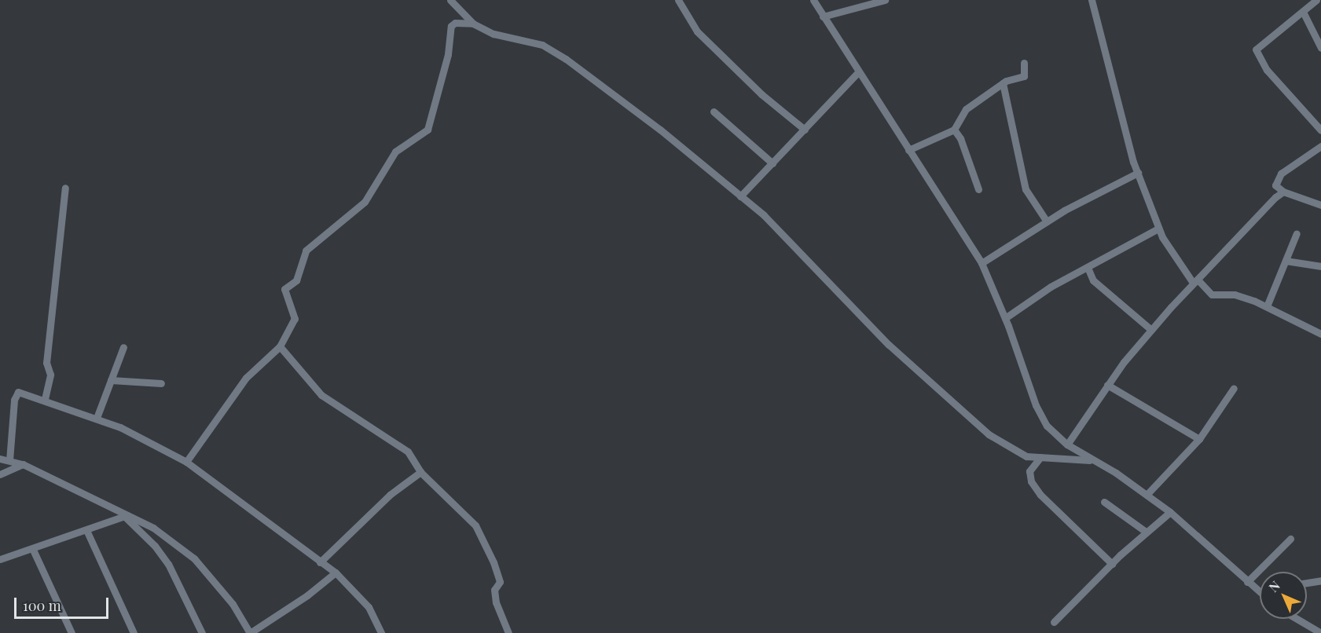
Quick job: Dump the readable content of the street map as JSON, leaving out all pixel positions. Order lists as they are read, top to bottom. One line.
{"scale_bar":"100 m","north":"top left"}
